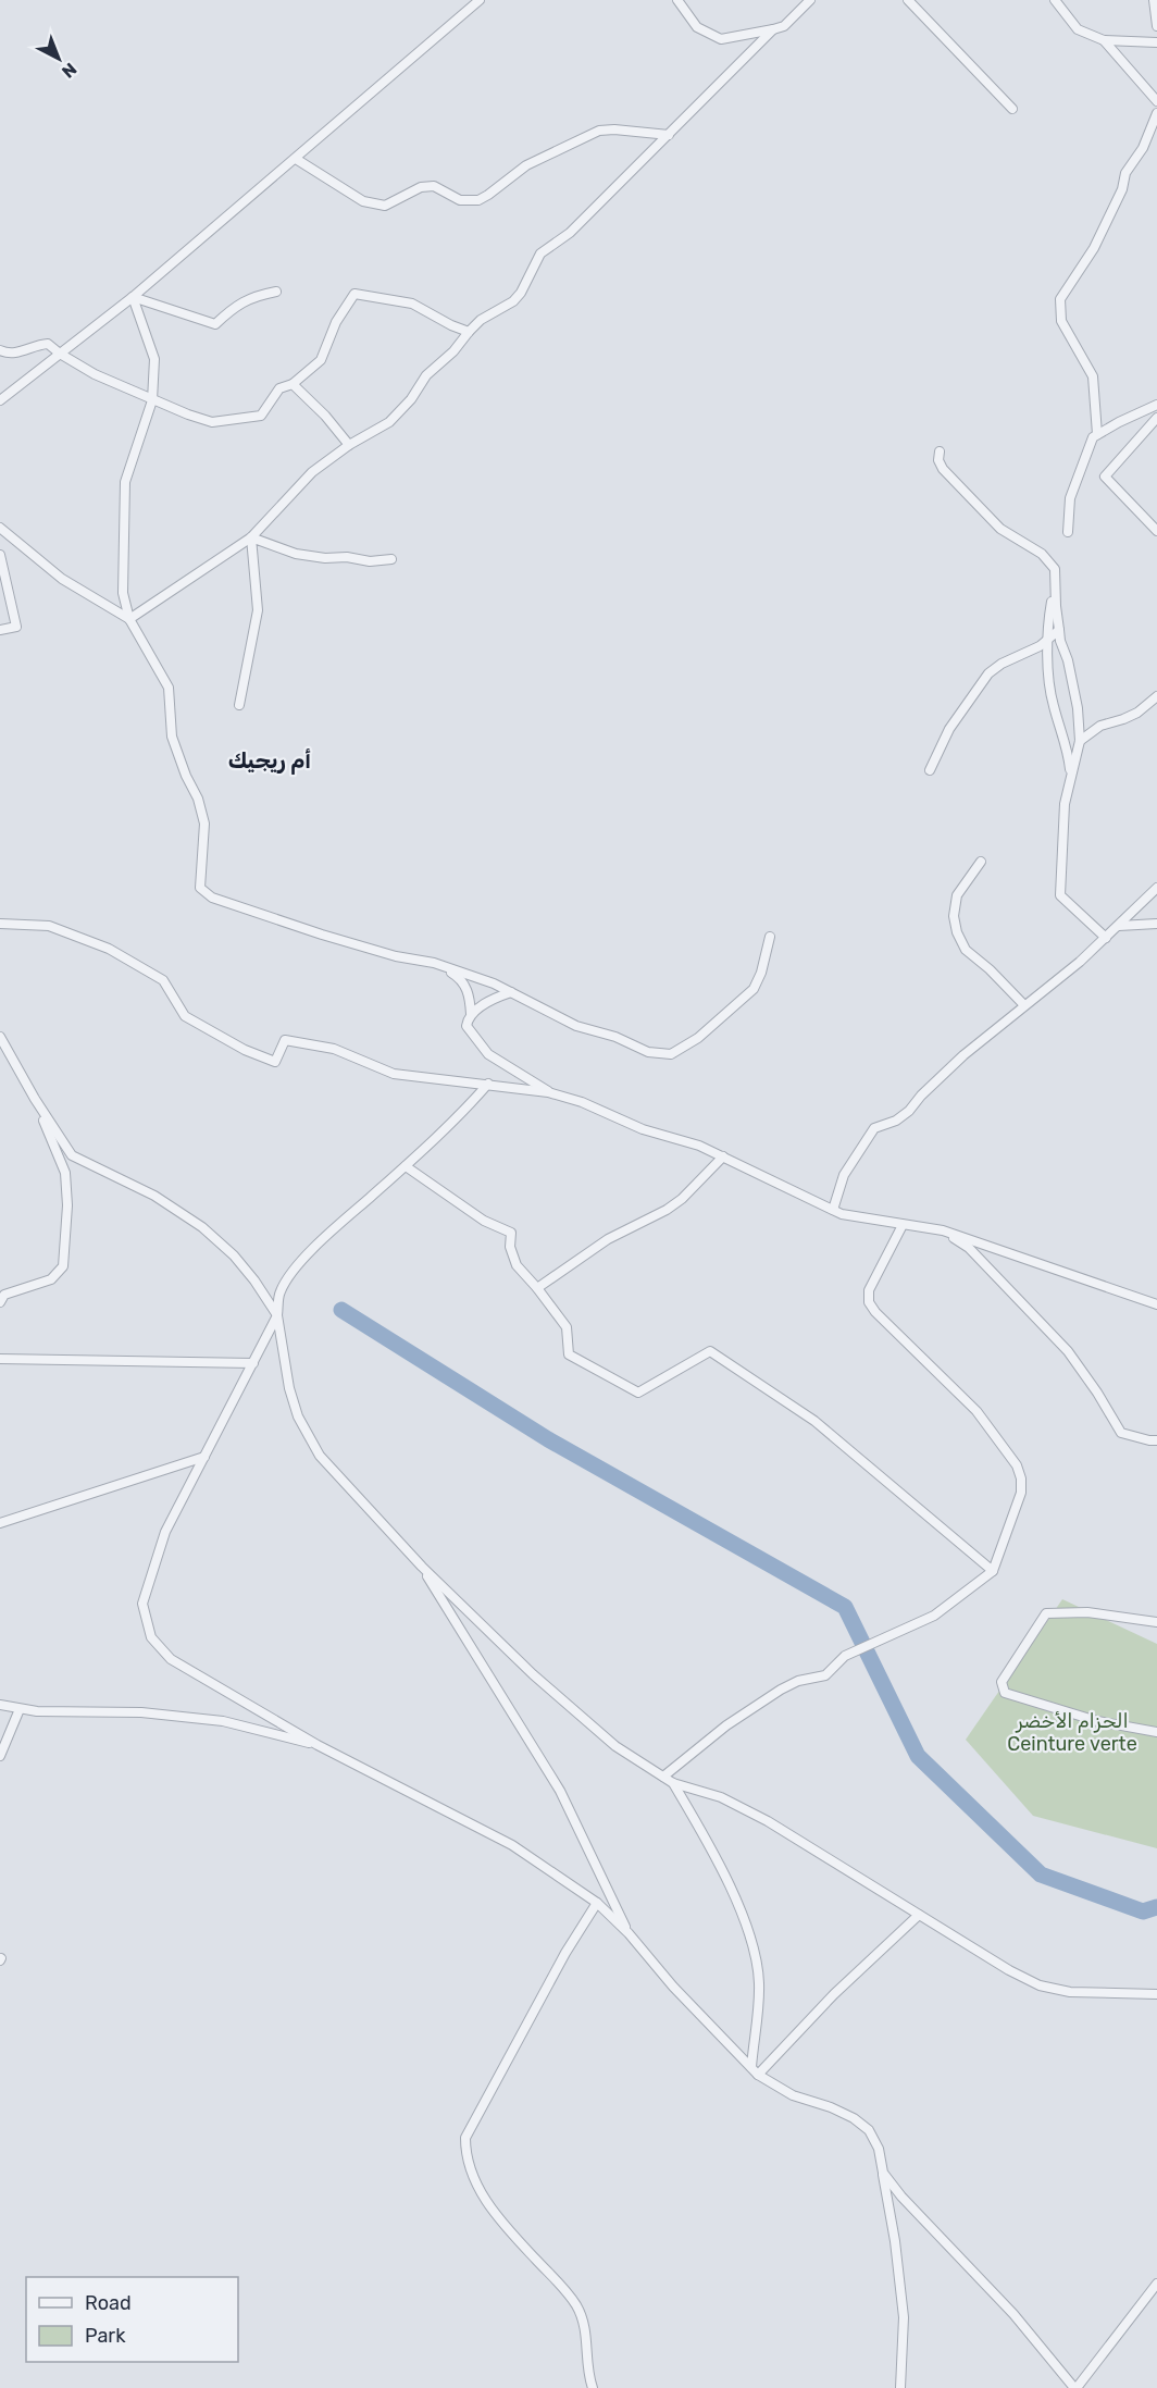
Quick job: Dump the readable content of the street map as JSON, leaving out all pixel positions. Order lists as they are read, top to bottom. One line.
{"districts":["أم ريجيك"],"parks":["الحزام الأخضر Ceinture verte"],"legend":["Road","Park"],"north":"bottom right"}
